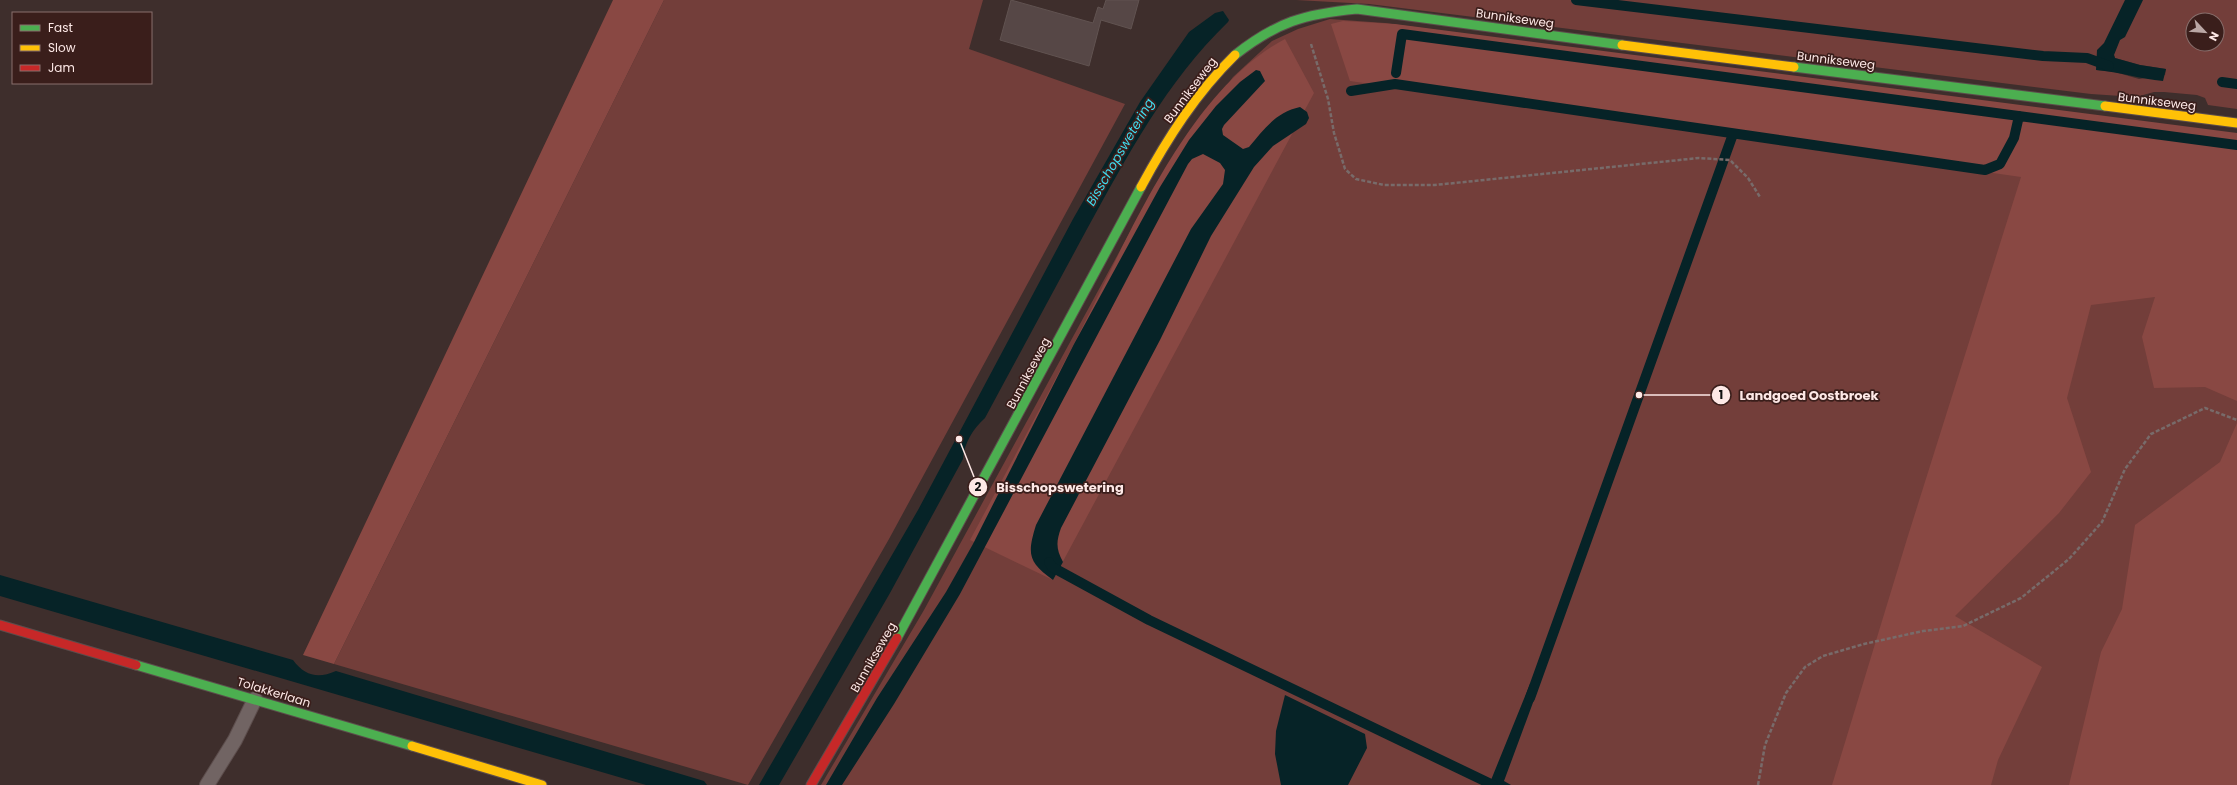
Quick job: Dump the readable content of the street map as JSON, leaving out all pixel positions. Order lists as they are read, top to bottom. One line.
{"streets":{"street":["Bunnikseweg","Tolakkerlaan"]},"water":["Bisschopswetering"],"places":["Landgoed Oostbroek","Bisschopswetering"],"legend":["Fast","Slow","Jam"],"north":"bottom right"}
